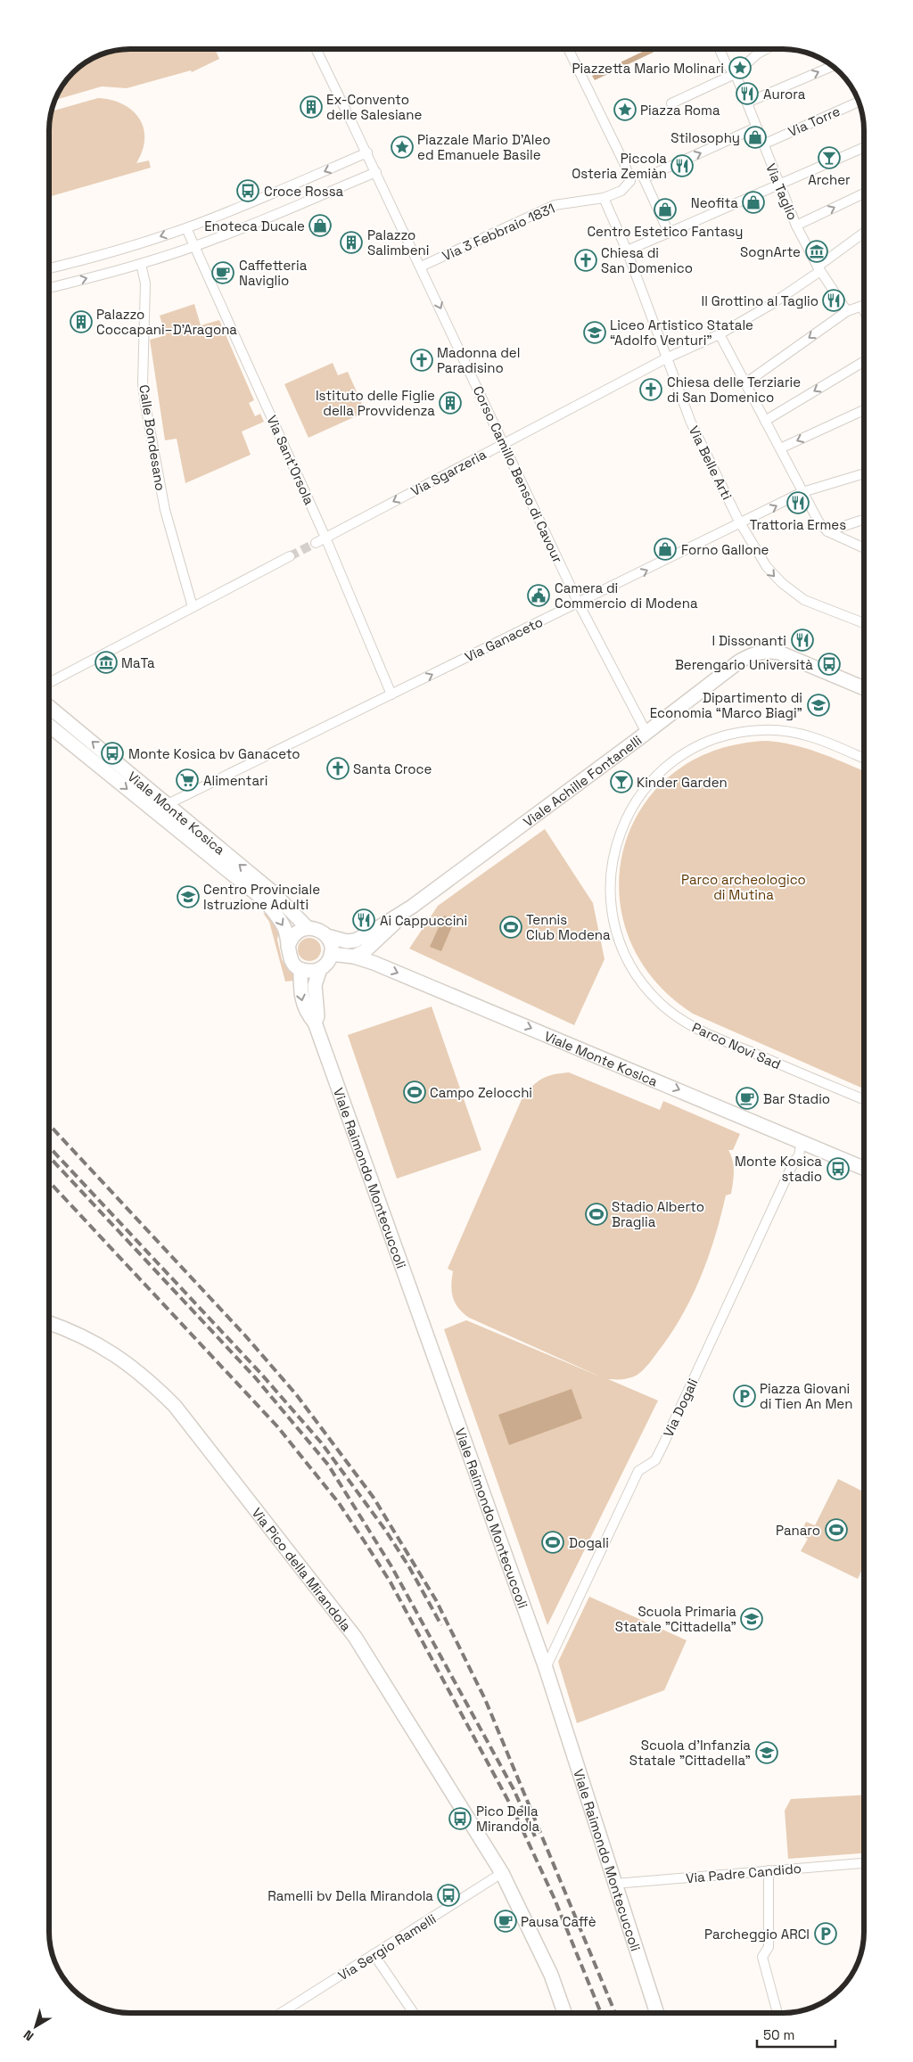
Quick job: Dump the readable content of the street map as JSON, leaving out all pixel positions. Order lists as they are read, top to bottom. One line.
{"streets":{"street":["Via Torre","Via Taglio","Via 3 Febbraio 1831","Calle Bondesano","Via Sant'Orsola","Via Belle Arti","Via Sgarzeria","Corso Camillo Benso di Cavour","Via Ganaceto","Viale Achille Fontanelli","Viale Monte Kosica","Parco Novi Sad","Viale Raimondo Montecuccoli","Via Dogali","Via Pico della Mirandola","Via Padre Candido","Via Sergio Ramelli"]},"crossings":[["Via Torre","Via Taglio"],["Via Taglio","Via Sgarzeria"],["Via 3 Febbraio 1831","Via Belle Arti"],["Via 3 Febbraio 1831","Corso Camillo Benso di Cavour"],["Via Sant'Orsola","Via Sgarzeria"],["Via Sant'Orsola","Via Ganaceto"],["Via Belle Arti","Via Sgarzeria"],["Via Belle Arti","Via Ganaceto"],["Via Sgarzeria","Corso Camillo Benso di Cavour"],["Corso Camillo Benso di Cavour","Via Ganaceto"],["Corso Camillo Benso di Cavour","Viale Achille Fontanelli"],["Via Ganaceto","Viale Monte Kosica"],["Viale Achille Fontanelli","Viale Monte Kosica"],["Viale Achille Fontanelli","Viale Raimondo Montecuccoli"],["Viale Monte Kosica","Viale Raimondo Montecuccoli"],["Viale Monte Kosica","Via Dogali"],["Viale Raimondo Montecuccoli","Via Dogali"],["Viale Raimondo Montecuccoli","Via Padre Candido"],["Via Pico della Mirandola","Via Sergio Ramelli"]],"one_way":["Via Ganaceto"],"parks":["Parco archeologico di Mutina"],"places":{"place":["Piazzetta Mario Molinari","Piazza Roma","Piazzale Mario D'Aleo ed Emanuele Basile"],"restaurant":["Aurora","Piccola Osteria Zemiàn","Il Grottino al Taglio","Trattoria Ermes","I Dissonanti","Ai Cappuccini"],"building":["Ex-Convento delle Salesiane","Palazzo Salimbeni","Palazzo Coccapani–D’Aragona","Istituto delle Figlie della Provvidenza"],"shop":["Stilosophy","Neofita","Centro Estetico Fantasy","Enoteca Ducale","Forno Gallone"],"bar":["Archer","Kinder Garden"],"bus stop":["Croce Rossa","Berengario Università","Monte Kosica bv Ganaceto","Monte Kosica stadio","Pico Della Mirandola","Ramelli bv Della Mirandola"],"museum":["SognArte","MaTa"],"church":["Chiesa di San Domenico","Madonna del Paradisino","Chiesa delle Terziarie di San Domenico","Santa Croce"],"cafe":["Caffetteria Naviglio","Bar Stadio","Pausa Caffè"],"school or university":["Liceo Artistico Statale “Adolfo Venturi”","Dipartimento di Economia “Marco Biagi”","Centro Provinciale Istruzione Adulti","Scuola Primaria Statale \"Cittadella\"","Scuola d'Infanzia Statale \"Cittadella\""],"public building":["Camera di Commercio di Modena"],"supermarket":["Alimentari"],"sports":["Tennis Club Modena","Campo Zelocchi","Stadio Alberto Braglia","Panaro","Dogali"],"parking":["Piazza Giovani di Tien An Men","Parcheggio ARCI"]},"scale_bar":"50 m","north":"bottom left"}
